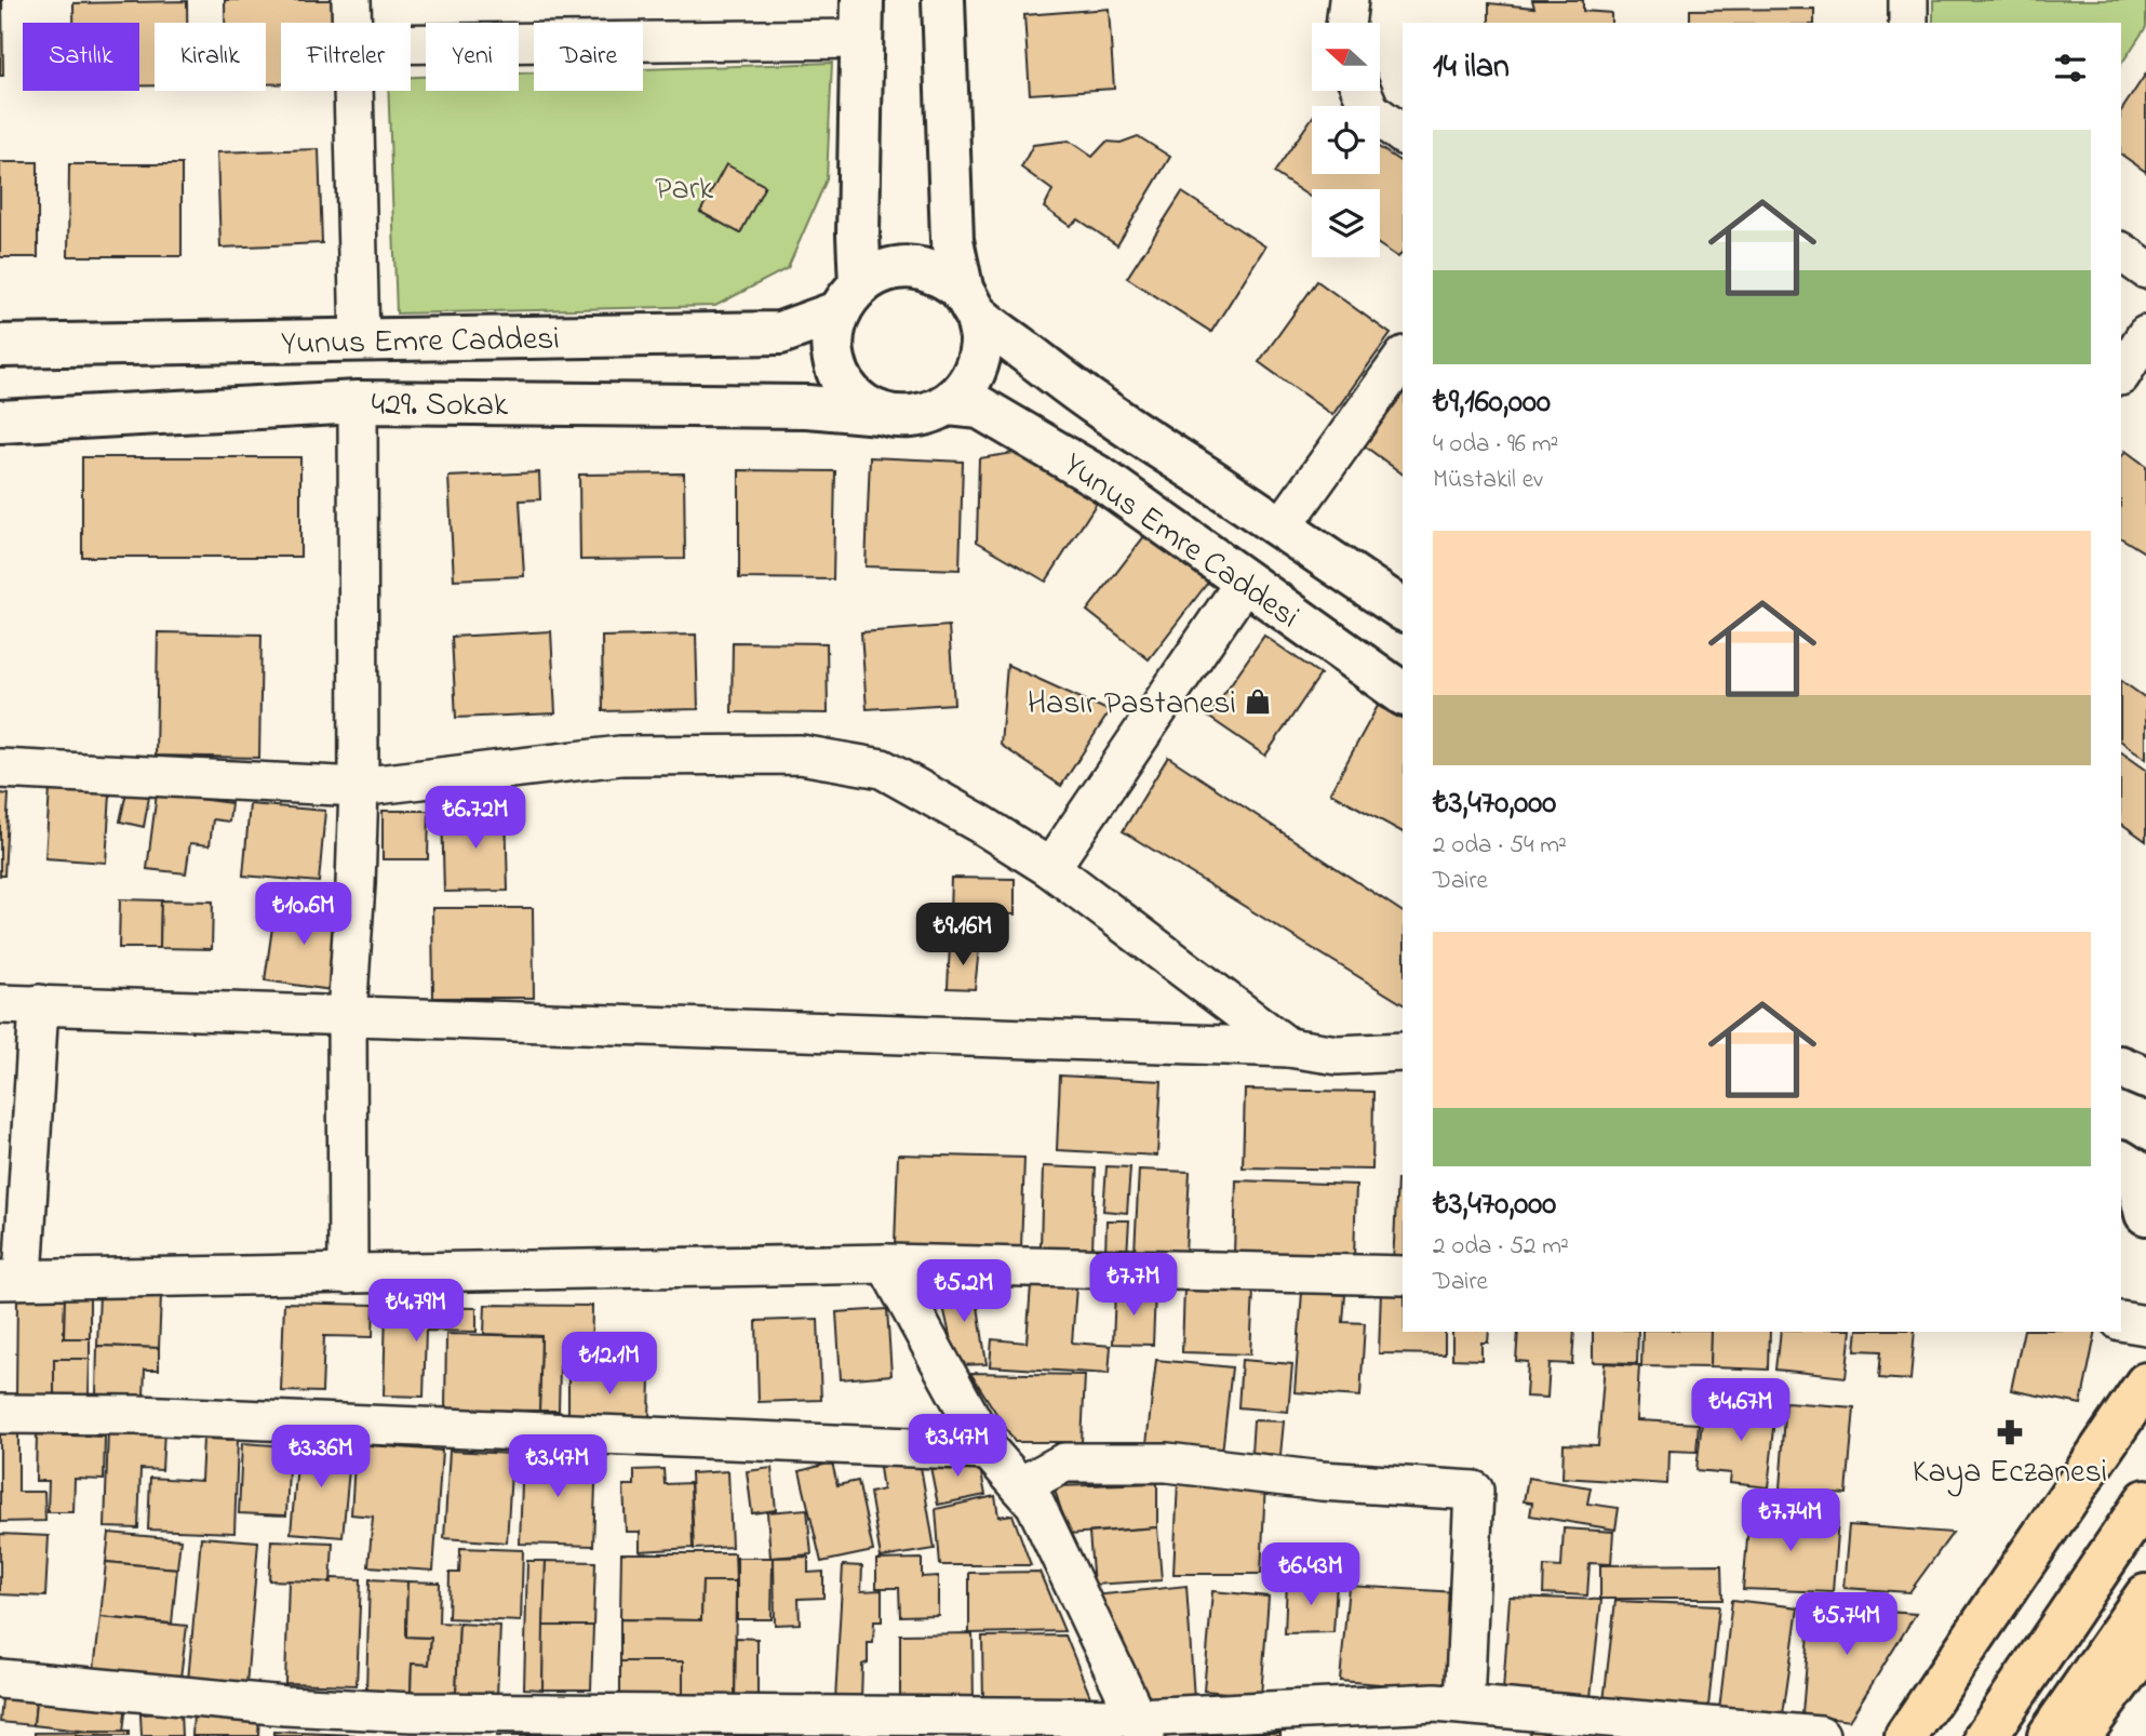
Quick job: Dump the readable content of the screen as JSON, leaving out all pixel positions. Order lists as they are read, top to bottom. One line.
{"streets":{"main road":["Yunus Emre Caddesi","429. Sokak"]},"crossings":[["Yunus Emre Caddesi","429. Sokak"]],"parks":["Park"],"places":{"shop":["Hasır Pastanesi"],"pharmacy":["Kaya Eczanesi"]},"north":"left","page":{"chip":["Satılık","Kiralık","Filtreler","Yeni","Daire"],"heading":"14 ilan","list":[{"name":"₺9,160,000","note":"4 oda · 96 m² · Müstakil ev"},{"name":"₺3,470,000","note":"2 oda · 54 m² · Daire"},{"name":"₺3,470,000","note":"2 oda · 52 m² · Daire"}],"price":["₺6.72M","₺10.6M","₺9.16M","₺7.7M","₺5.2M","₺4.79M","₺12.1M","₺4.67M","₺3.47M","₺3.36M","₺3.47M","₺7.74M","₺6.43M","₺5.74M"]}}
